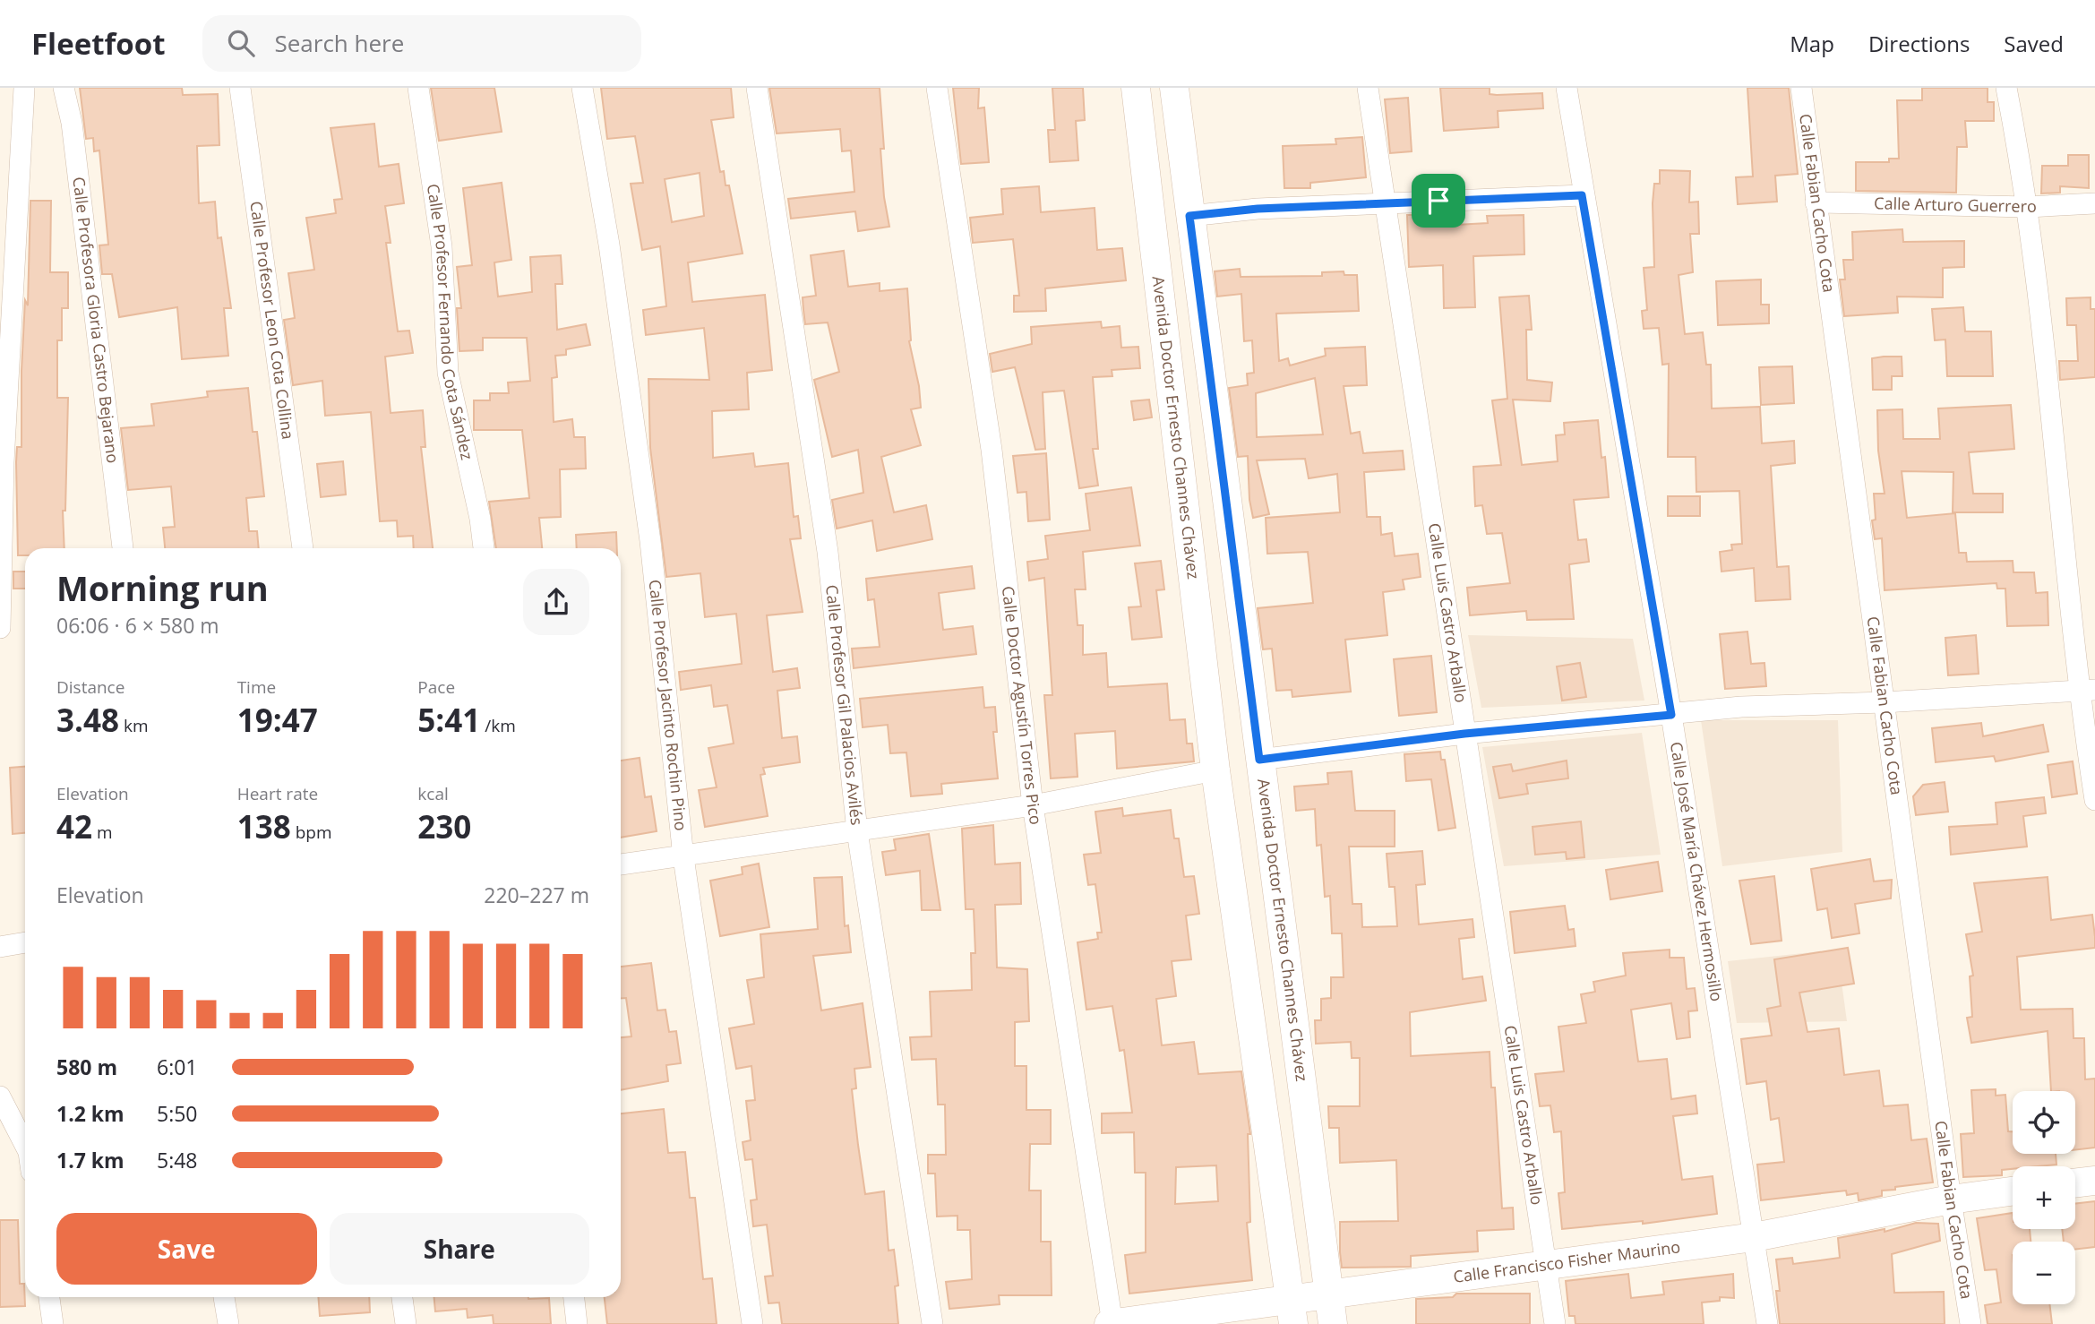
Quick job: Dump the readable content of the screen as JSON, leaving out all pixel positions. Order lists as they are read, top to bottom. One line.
{"streets":{"street":["Calle Fabian Cacho Cota","Calle Arturo Guerrero","Calle Profesora Gloria Castro Bejarano","Calle Profesor Leon Cota Collina","Calle Profesor Fernando Cota Sández","Avenida Doctor Ernesto Channes Chávez","Calle Luis Castro Arballo","Calle Profesor Jacinto Rochin Pino","Calle Profesor Gil Palacios Avilés","Calle Doctor Agustín Torres Pico","Calle José María Chávez Hermosillo","Calle Francisco Fisher Maurino"]},"crossings":[["Calle Fabian Cacho Cota","Calle Arturo Guerrero"],["Calle Fabian Cacho Cota","Calle Francisco Fisher Maurino"],["Avenida Doctor Ernesto Channes Chávez","Calle Francisco Fisher Maurino"],["Calle Luis Castro Arballo","Calle Francisco Fisher Maurino"],["Calle Doctor Agustín Torres Pico","Calle Francisco Fisher Maurino"],["Calle José María Chávez Hermosillo","Calle Francisco Fisher Maurino"]],"page":{"header":"Fleetfoot","search":"Search here","nav":["Map","Directions","Saved"],"heading":["Morning run","06:06 · 6 × 580 m"],"stats":[["Distance","3.48 km"],["Time","19:47"],["Pace","5:41 /km"],["Elevation","42 m"],["Heart rate","138 bpm"],["kcal","230"]],"chart":["Elevation","220–227 m"],"list":[{"name":"580 m","note":"6:01"},{"name":"1.2 km","note":"5:50"},{"name":"1.7 km","note":"5:48"}],"map_buttons":["+","−"],"buttons":["Save","Share"]}}
